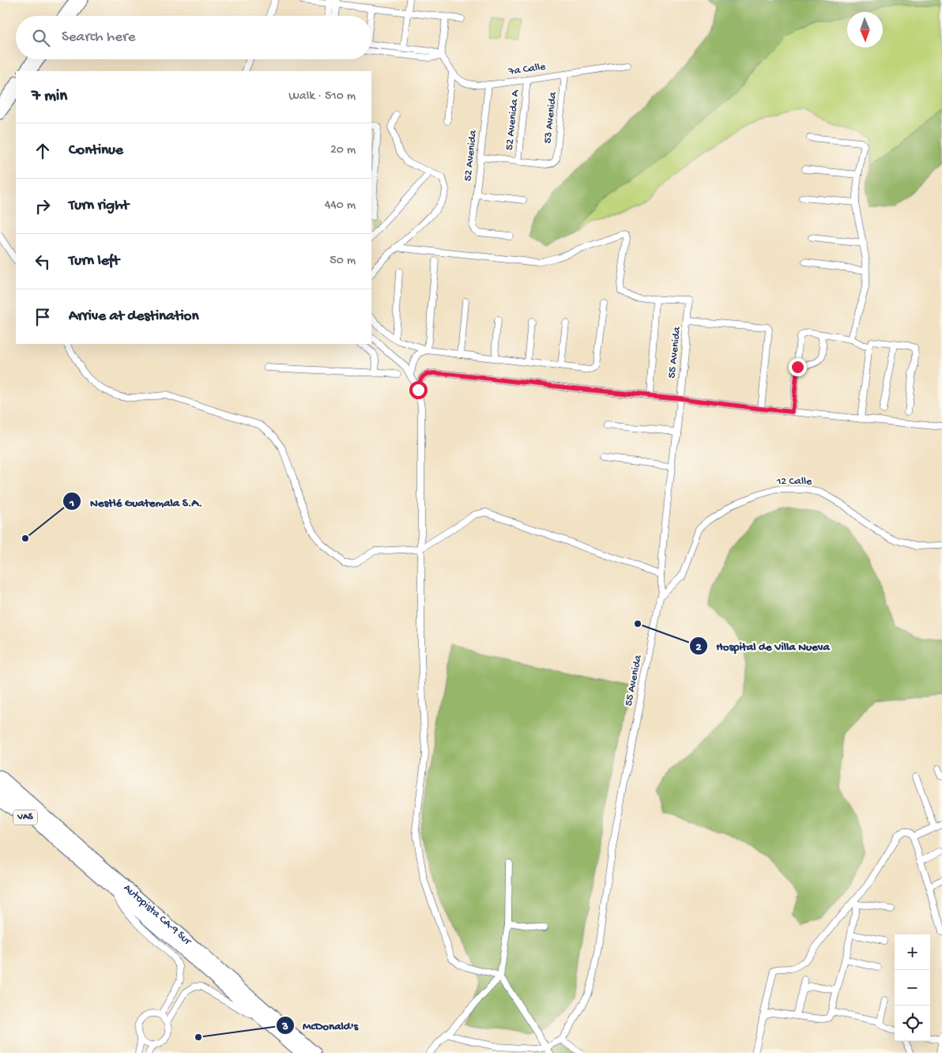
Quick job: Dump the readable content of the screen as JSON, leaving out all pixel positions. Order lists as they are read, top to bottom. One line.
{"streets":{"highway":["VAS","Autopista CA-9 Sur"],"street":["7a Calle","53 Avenida","52 Avenida A","52 Avenida","55 Avenida","12 Calle"]},"crossings":[["7a Calle","53 Avenida"],["7a Calle","52 Avenida A"],["7a Calle","52 Avenida"],["53 Avenida","52 Avenida A"],["55 Avenida","12 Calle"],["VAS","Autopista CA-9 Sur"]],"places":["Nestlé Guatemala S.A.","Hospital de Villa Nueva","McDonald's"],"north":"bottom","page":{"search":"Search here","heading":["7 min","Walk · 510 m"],"list":[["Continue","20 m"],["Turn right","440 m"],["Turn left","50 m"],"Arrive at destination"],"map_buttons":["+","−"]}}
